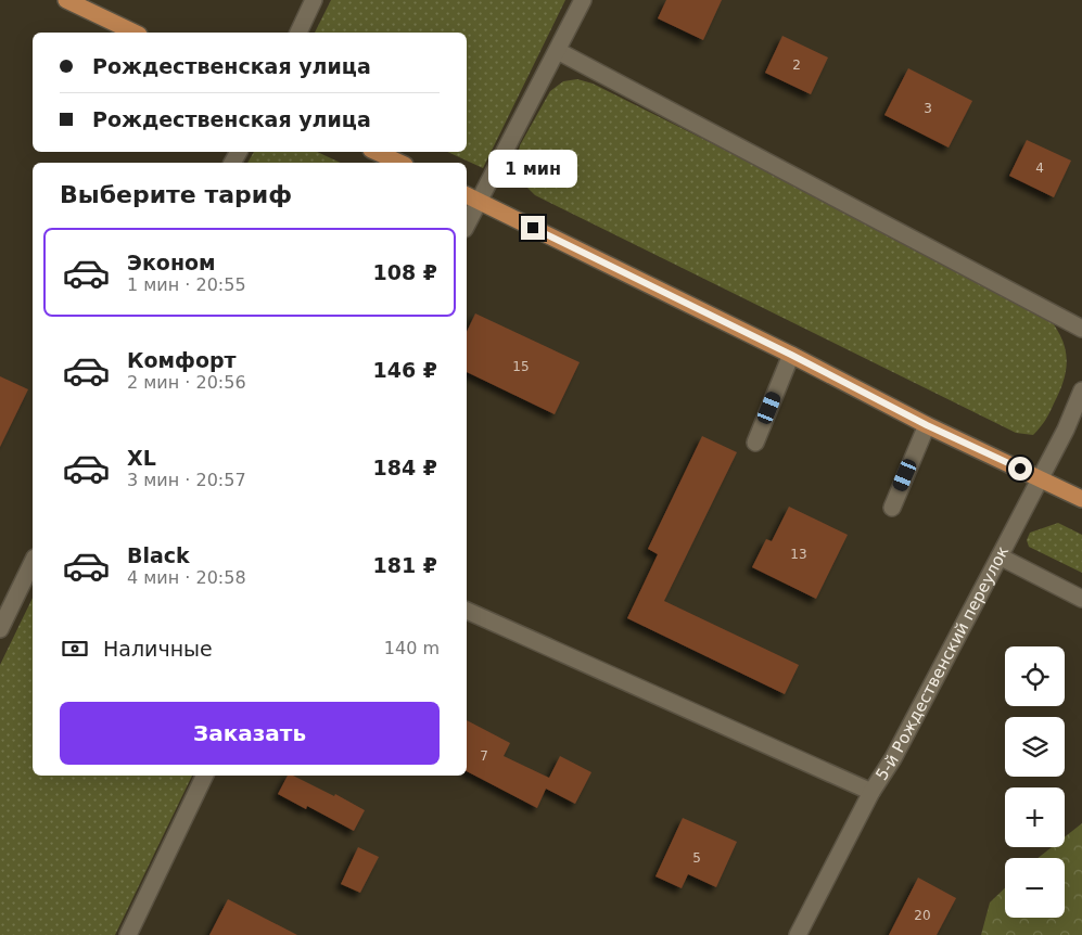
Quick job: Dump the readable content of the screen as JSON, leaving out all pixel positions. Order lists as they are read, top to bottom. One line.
{"streets":{"street":["5-й Рождественский переулок"]},"house_numbers":["2","3","4","15","13","7","5","20"],"page":{"banner":["Рождественская улица","Рождественская улица"],"bubble":"1 мин","heading":"Выберите тариф","list":[{"name":"Эконом","note":"1 мин · 20:55","value":"108 ₽"},{"name":"Комфорт","note":"2 мин · 20:56","value":"146 ₽"},{"name":"XL","note":"3 мин · 20:57","value":"184 ₽"},{"name":"Black","note":"4 мин · 20:58","value":"181 ₽"}],"pay":["Наличные","140 m"],"map_buttons":["+","−"],"buttons":"Заказать"}}
